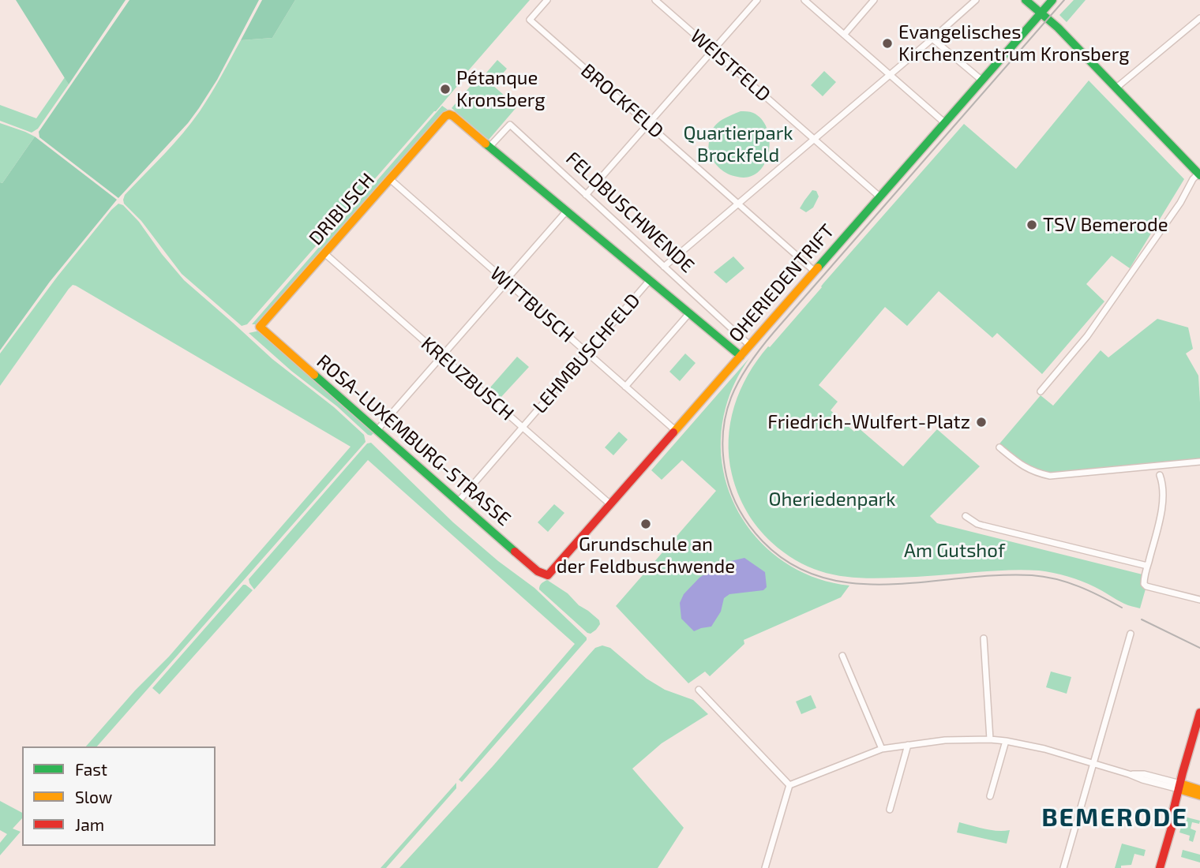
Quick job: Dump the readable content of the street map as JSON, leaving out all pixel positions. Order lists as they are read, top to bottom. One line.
{"streets":{"street":["WEISTFELD","BROCKFELD","DRIBUSCH","FELDBUSCHWENDE","OHERIEDENTRIFT","WITTBUSCH","LEHMBUSCHFELD","KREUZBUSCH","ROSA-LUXEMBURG-STRASSE"]},"crossings":[["WEISTFELD","OHERIEDENTRIFT"],["BROCKFELD","OHERIEDENTRIFT"],["DRIBUSCH","FELDBUSCHWENDE"],["DRIBUSCH","WITTBUSCH"],["DRIBUSCH","KREUZBUSCH"],["DRIBUSCH","ROSA-LUXEMBURG-STRASSE"],["FELDBUSCHWENDE","OHERIEDENTRIFT"],["FELDBUSCHWENDE","LEHMBUSCHFELD"],["OHERIEDENTRIFT","WITTBUSCH"],["OHERIEDENTRIFT","KREUZBUSCH"],["OHERIEDENTRIFT","ROSA-LUXEMBURG-STRASSE"],["WITTBUSCH","LEHMBUSCHFELD"],["LEHMBUSCHFELD","KREUZBUSCH"],["LEHMBUSCHFELD","ROSA-LUXEMBURG-STRASSE"]],"districts":["BEMERODE"],"parks":["Quartierpark Brockfeld","Oheriedenpark","Am Gutshof"],"places":["Evangelisches Kirchenzentrum Kronsberg","Pétanque Kronsberg","TSV Bemerode","Friedrich-Wulfert-Platz","Grundschule an der Feldbuschwende"],"legend":["Fast","Slow","Jam"]}
